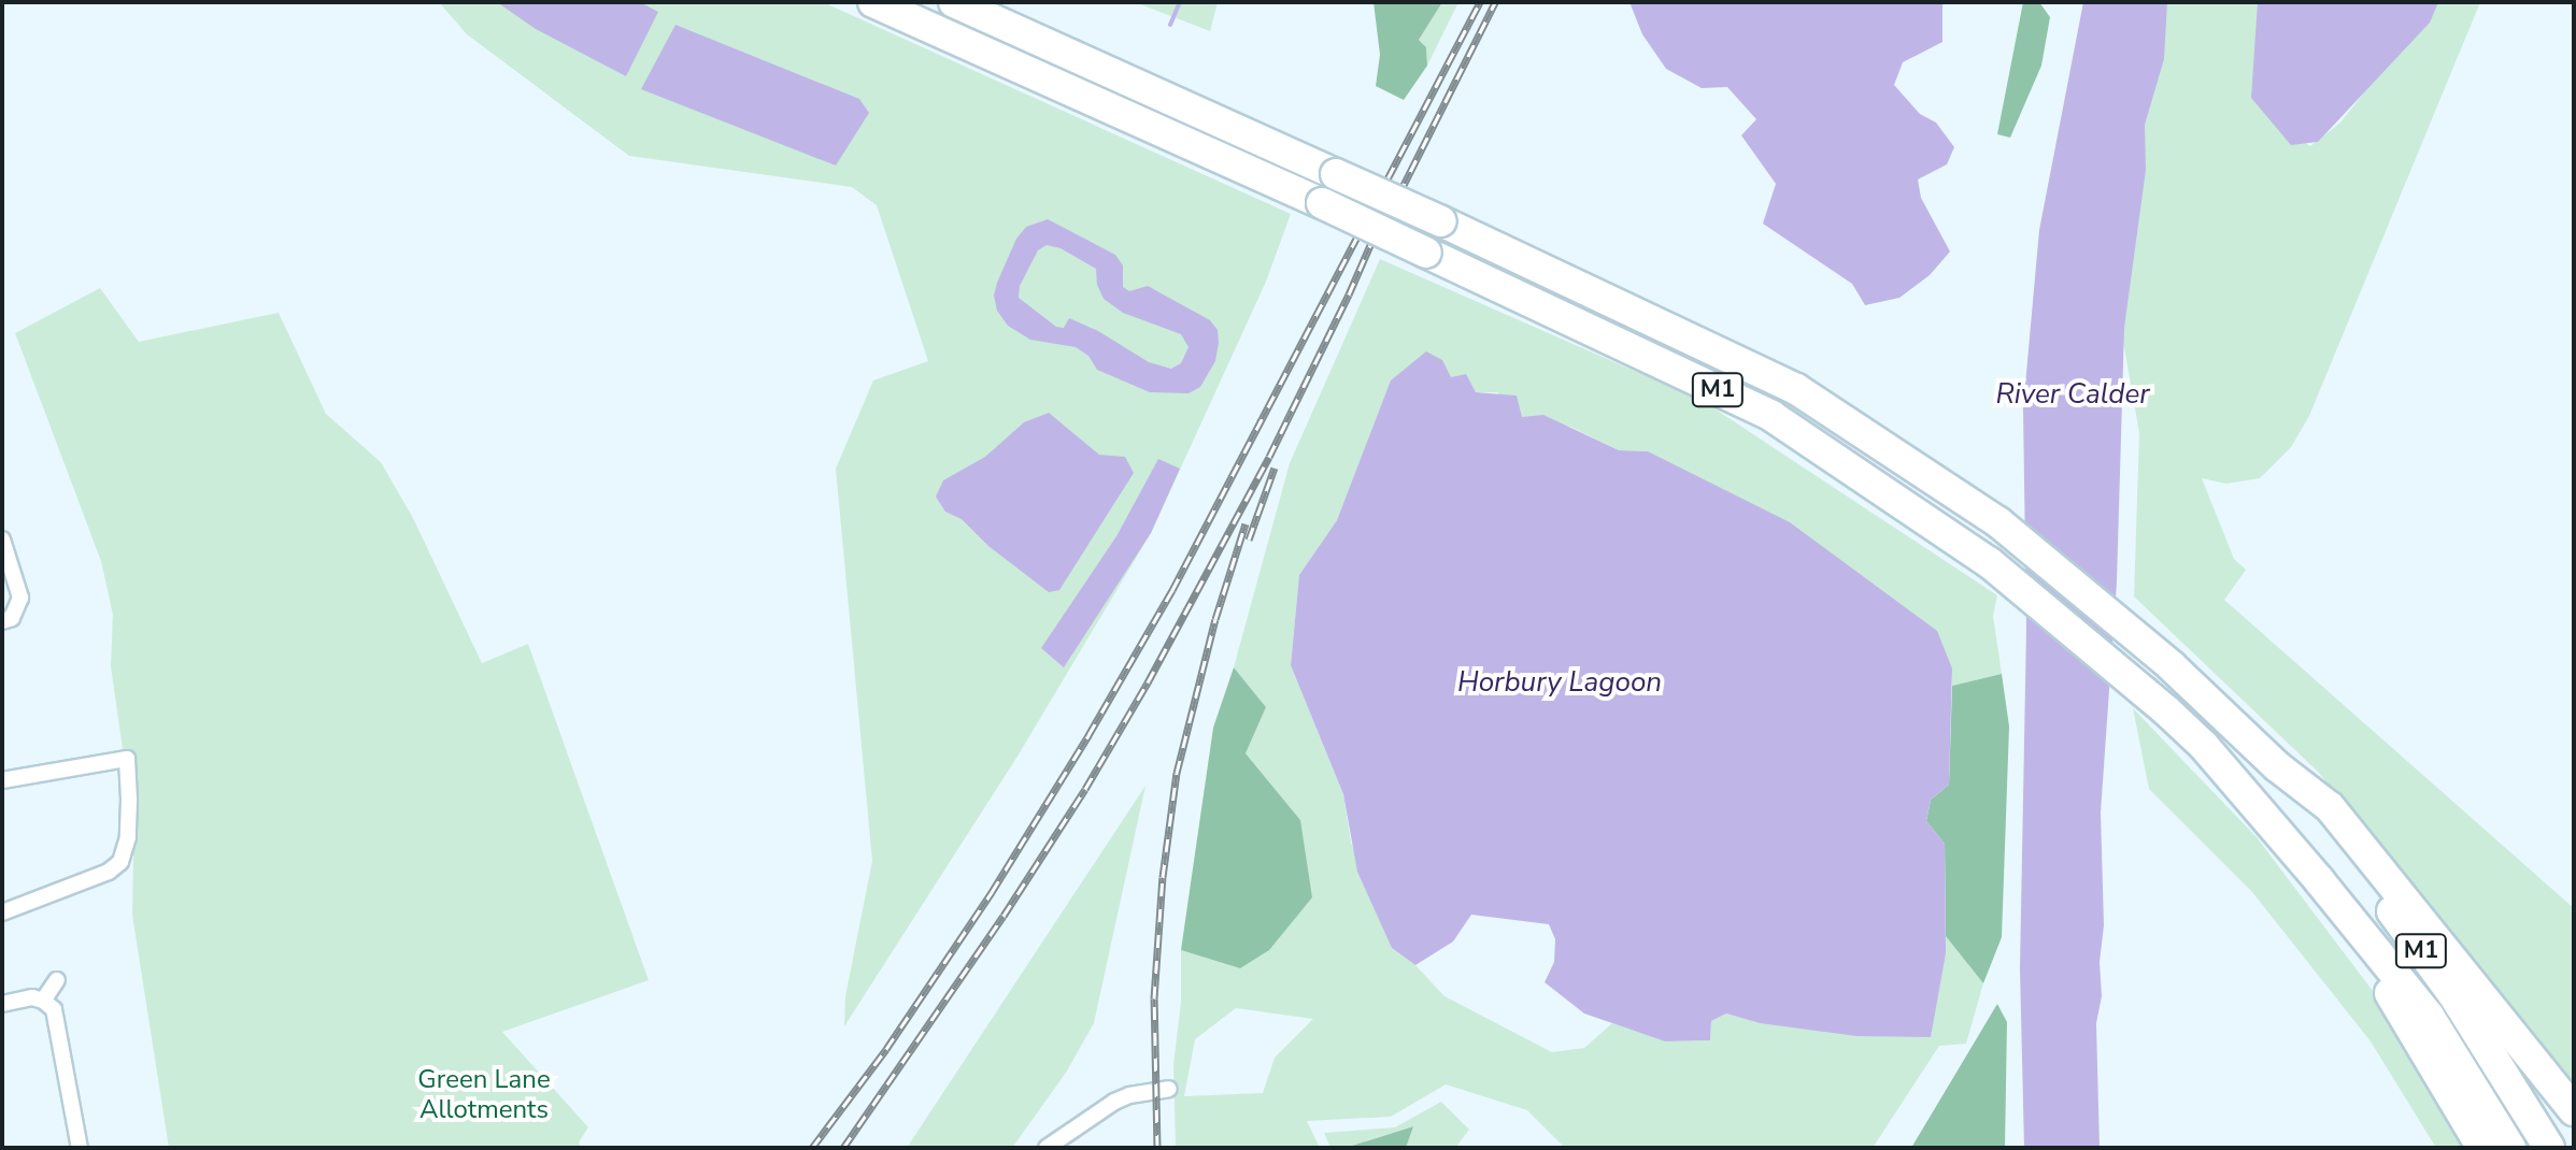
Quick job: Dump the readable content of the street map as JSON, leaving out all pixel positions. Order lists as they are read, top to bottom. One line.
{"streets":{"highway":["M1"]},"water":["River Calder","Horbury Lagoon"],"parks":["Green Lane Allotments"]}
